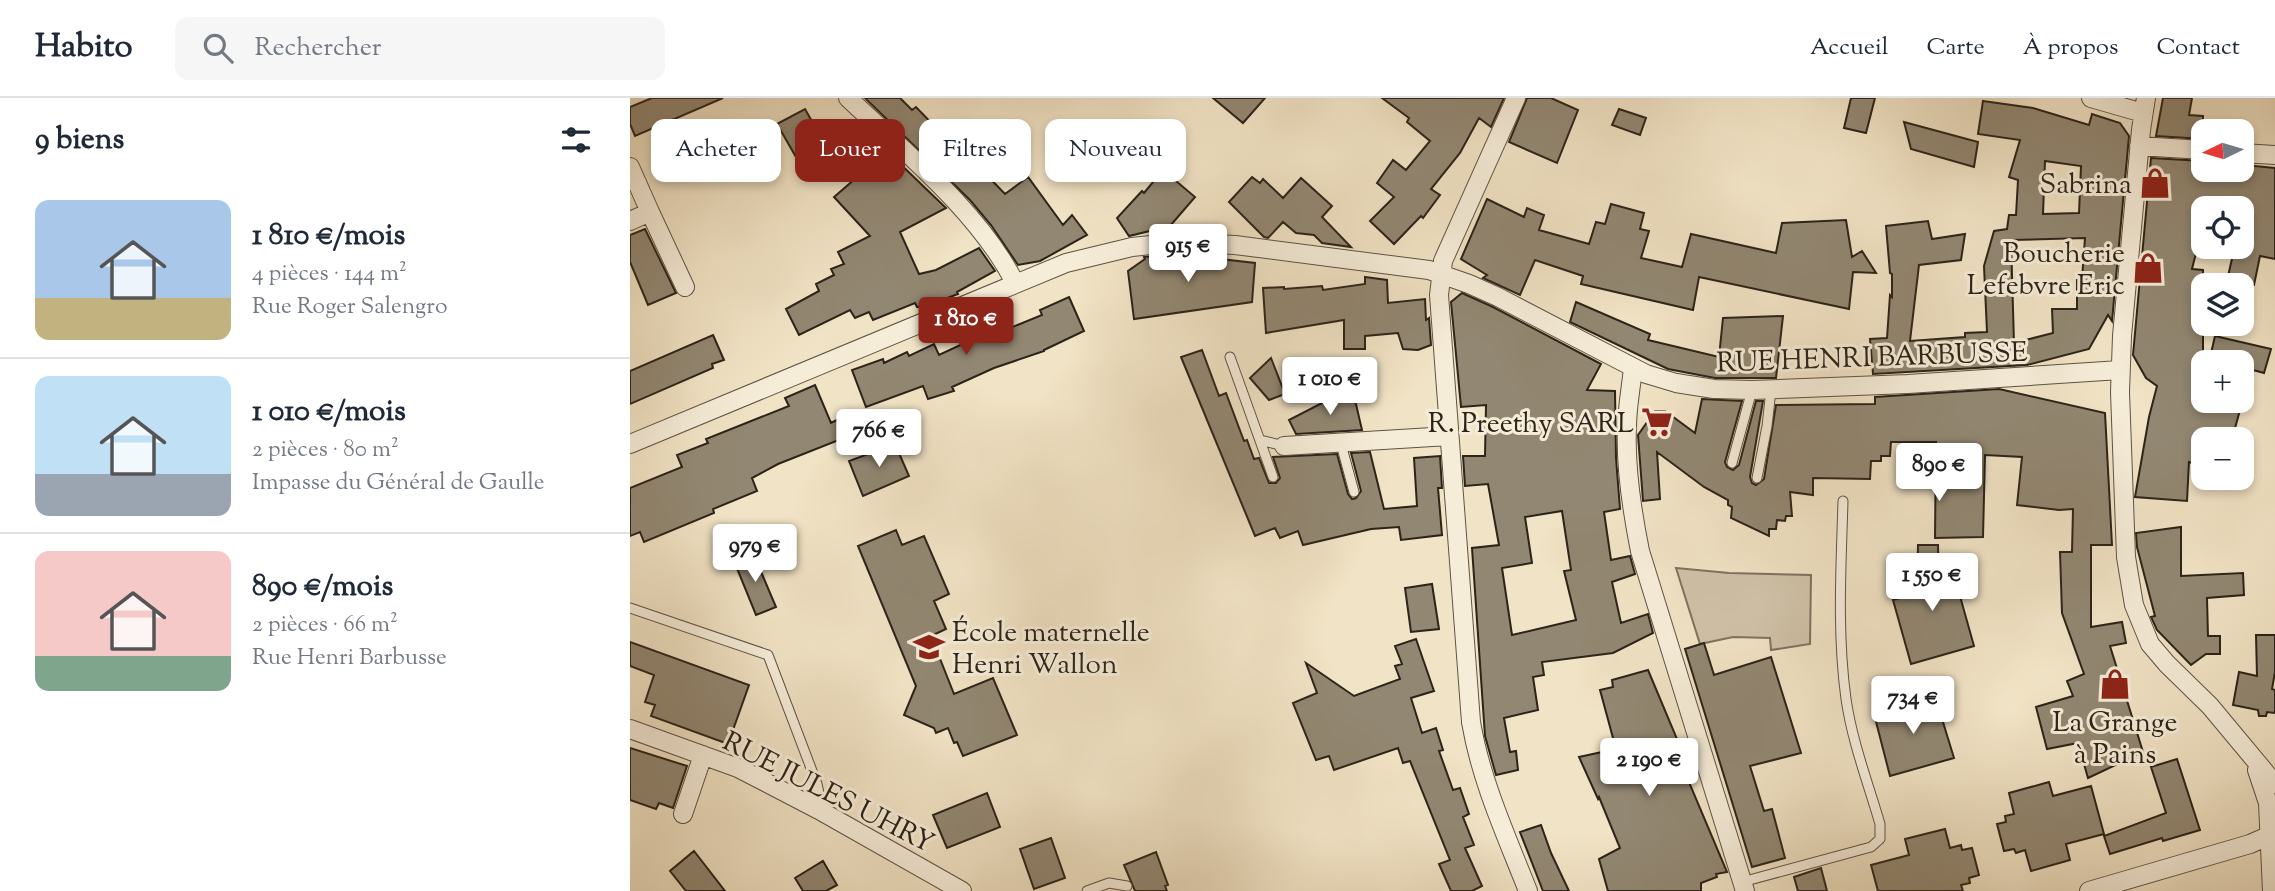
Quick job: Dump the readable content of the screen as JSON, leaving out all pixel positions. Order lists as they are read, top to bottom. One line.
{"streets":{"street":["RUE HENRI BARBUSSE","RUE JULES UHRY"]},"places":{"shop":["Sabrina","Boucherie Lefebvre Eric","La Grange à Pains"],"supermarket":["R. Preethy SARL"],"school or university":["École maternelle Henri Wallon"]},"north":"left","page":{"header":"Habito","search":"Rechercher","nav":["Accueil","Carte","À propos","Contact"],"heading":"9 biens","map_buttons":["+","−"],"chip":["Acheter","Louer","Filtres","Nouveau"],"list":[{"name":"1 810 €/mois","note":"4 pièces · 144 m² · Rue Roger Salengro"},{"name":"1 010 €/mois","note":"2 pièces · 80 m² · Impasse du Général de Gaulle"},{"name":"890 €/mois","note":"2 pièces · 66 m² · Rue Henri Barbusse"}],"price":["915 €","1 810 €","1 010 €","766 €","890 €","979 €","1 550 €","734 €","2 190 €"]}}
